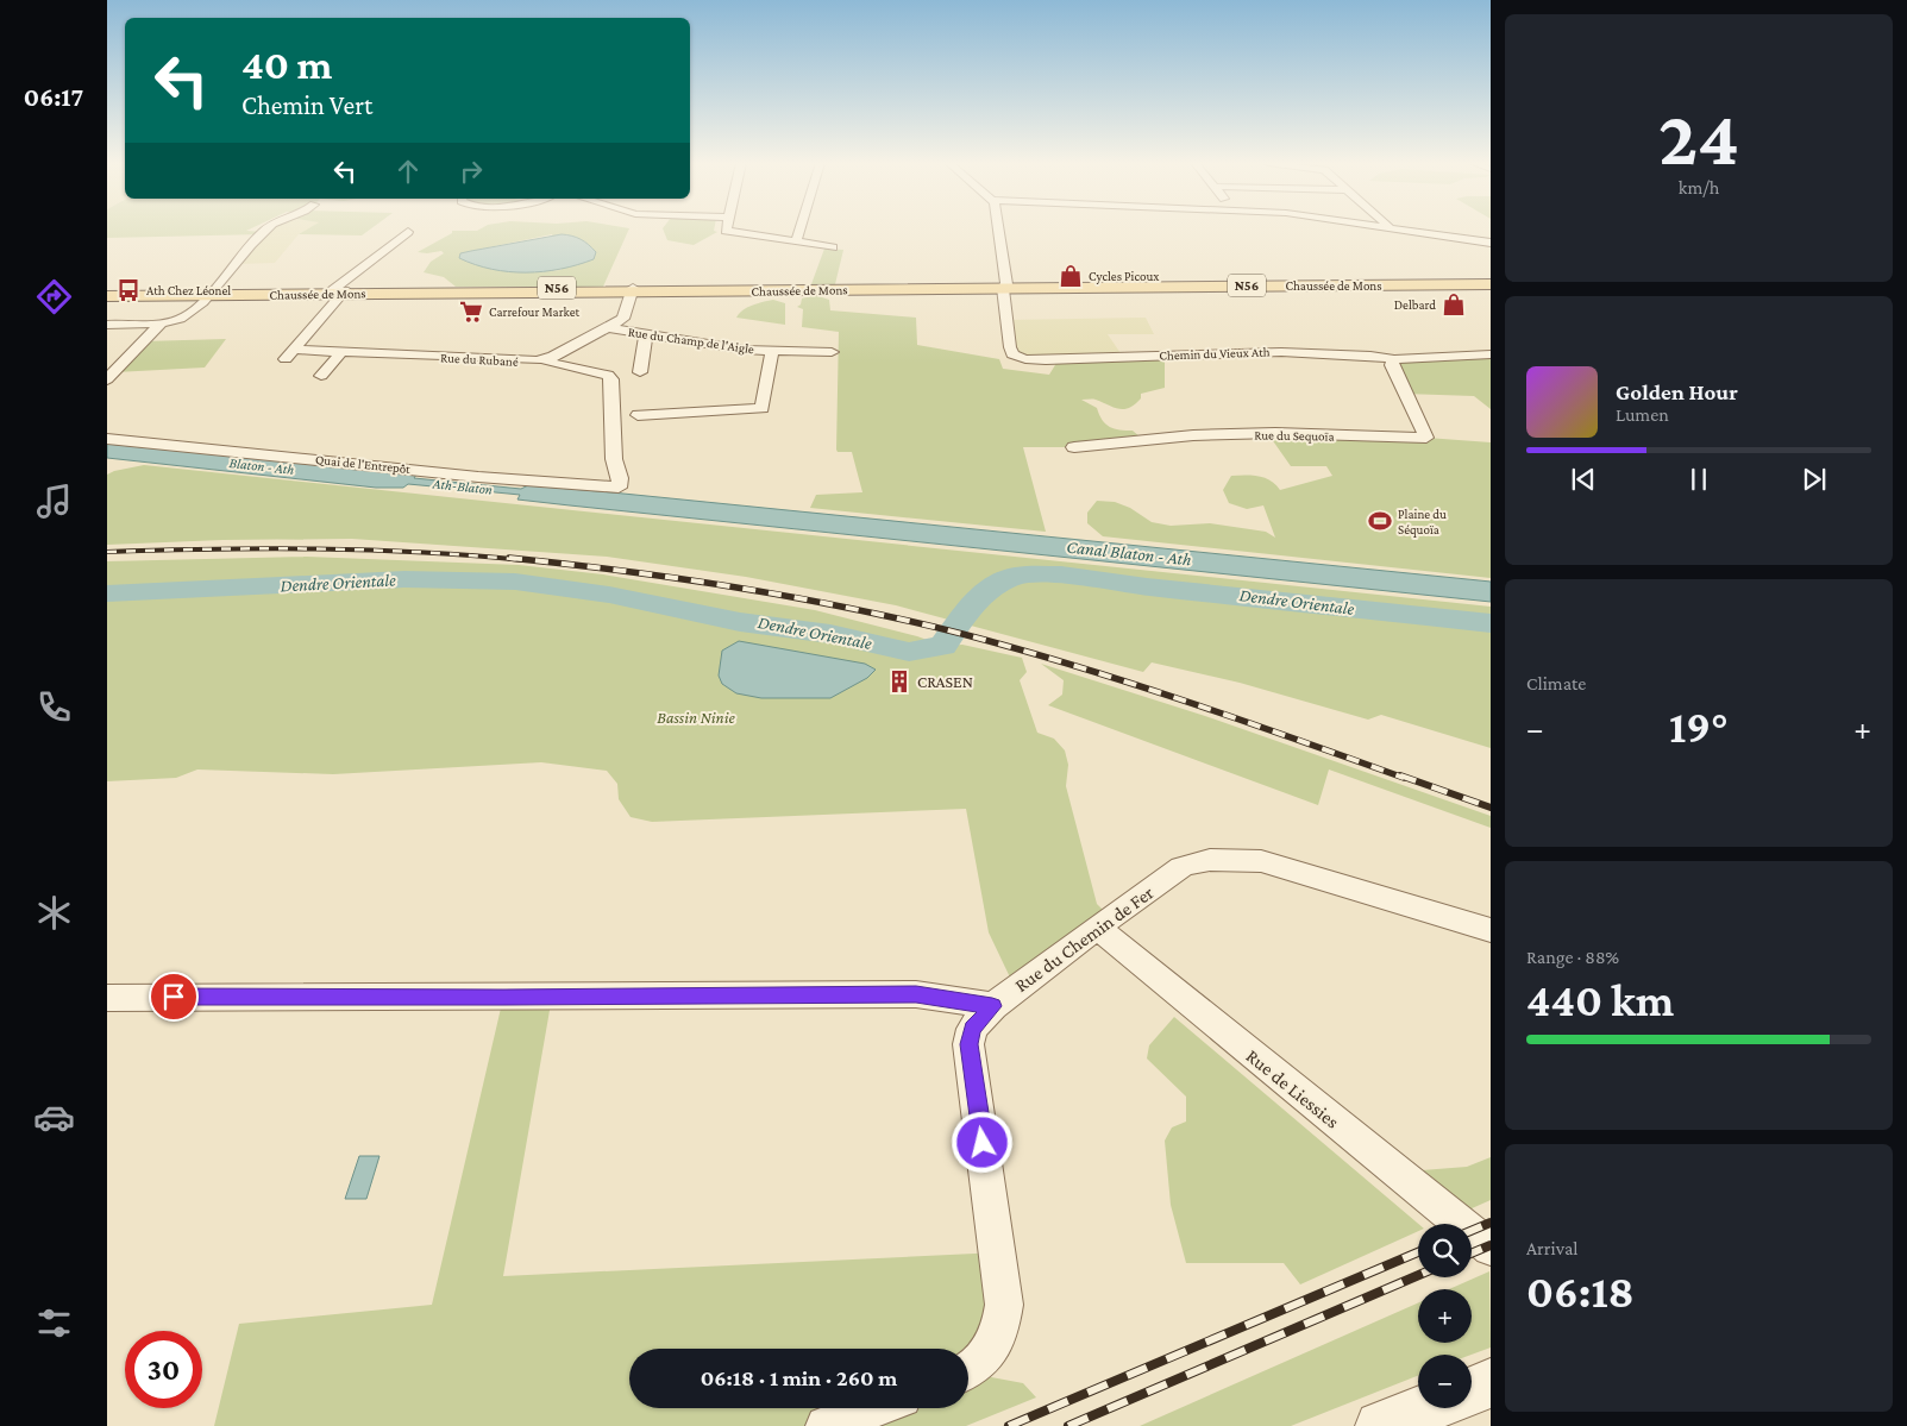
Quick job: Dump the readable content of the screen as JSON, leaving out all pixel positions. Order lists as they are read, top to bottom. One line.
{"streets":{"main road":["N56","Chaussée de Mons"],"street":["Rue du Champ de l'Aigle","Chemin du Vieux Ath","Rue du Rubané","Rue du Sequoïa","Quai de l'Entrepôt","Rue du Chemin de Fer","Rue de Liessies"]},"crossings":[["Chaussée de Mons","Chemin du Vieux Ath"],["Chaussée de Mons","Rue du Rubané"],["Rue du Champ de l'Aigle","Rue du Rubané"],["Chemin du Vieux Ath","Rue du Sequoïa"],["Rue du Rubané","Quai de l'Entrepôt"],["Rue du Chemin de Fer","Rue de Liessies"]],"water":["Blaton - Ath","Ath-Blaton","Canal Blaton - Ath","Dendre Orientale"],"parks":["Bassin Ninie"],"places":{"shop":["Cycles Picoux","Delbard"],"bus stop":["Ath Chez Léonel"],"supermarket":["Carrefour Market"],"sports":["Plaine du Séquoïa"],"building":["CRASEN"]},"page":{"tabs":"06:17","tile":[["24","km/h"],"Climate",["Range · 88%","440 km"],["Arrival","06:18"]],"turn":["40 m","Chemin Vert"],"song":["Golden Hour","Lumen"],"heat":["−","19°","+"],"map_buttons":["+","−"],"limit":"30","trip":"06:18 · 1 min · 260 m"}}
